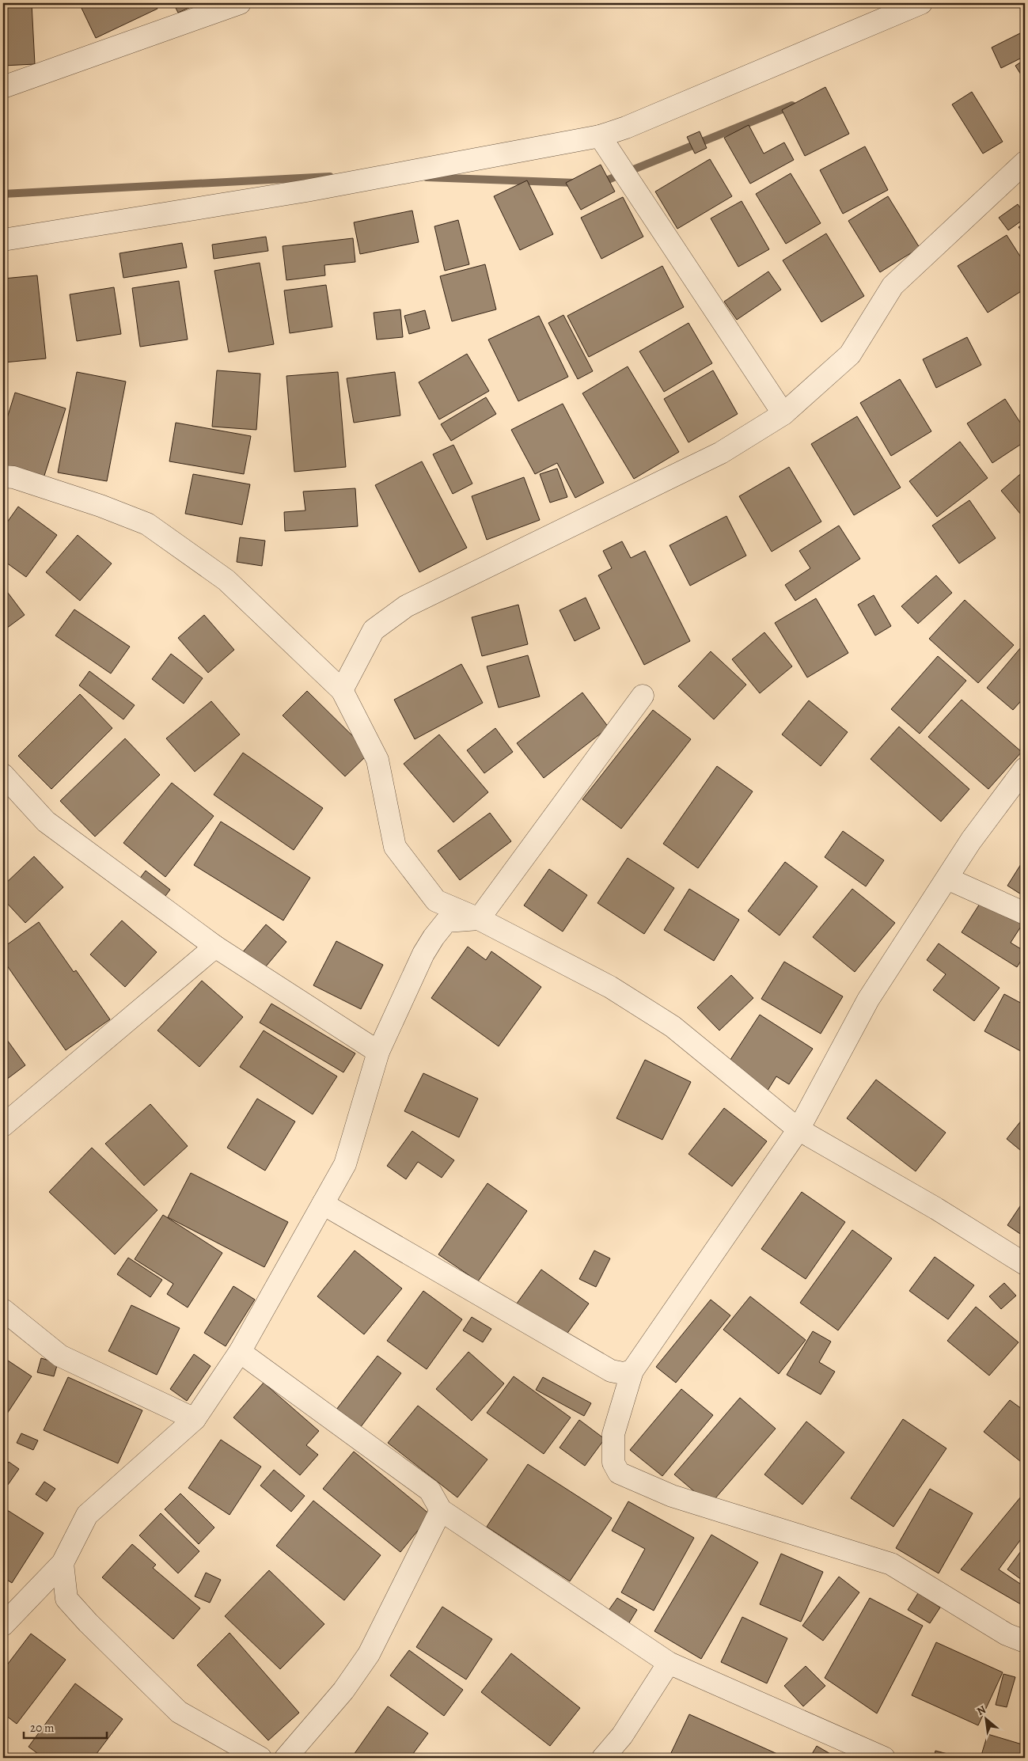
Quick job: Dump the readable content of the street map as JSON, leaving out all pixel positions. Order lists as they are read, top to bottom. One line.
{"scale_bar":"20 m","north":"top left"}
